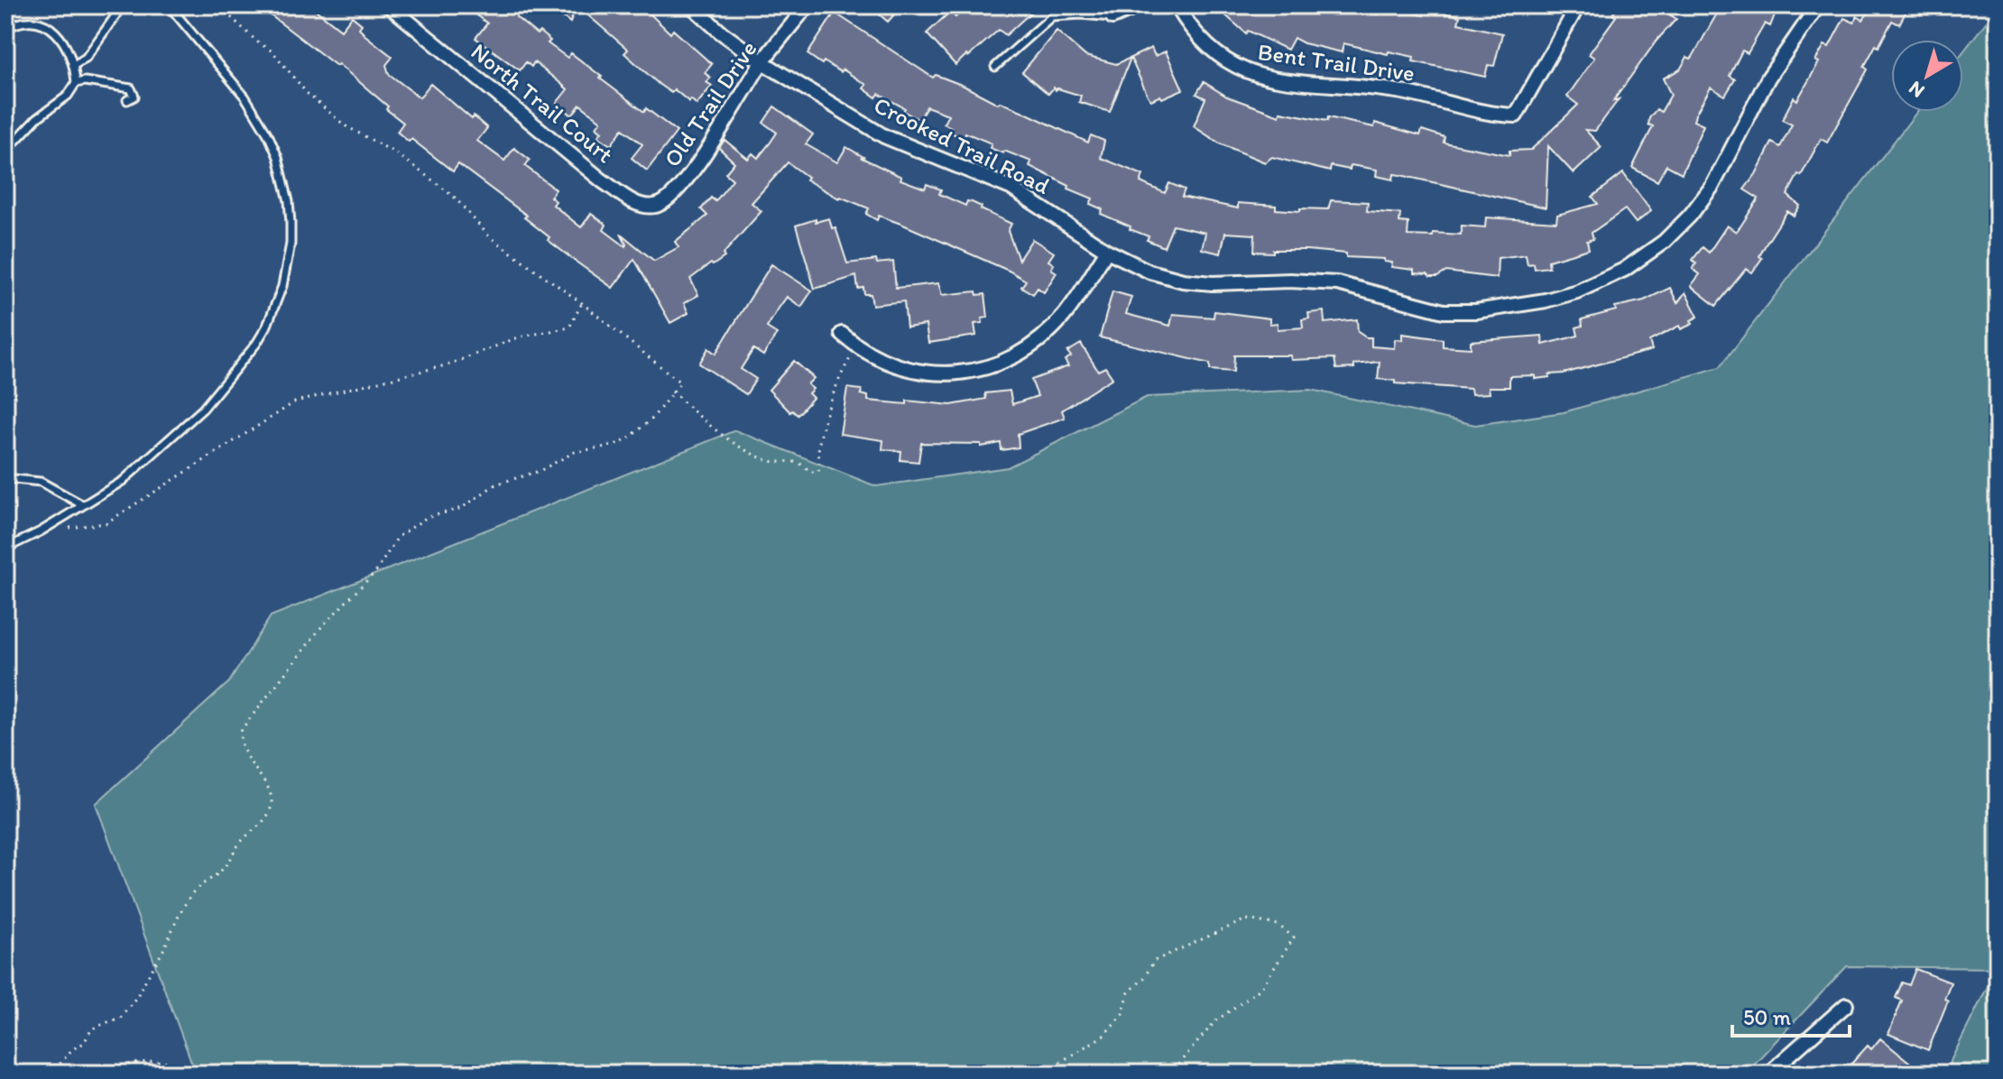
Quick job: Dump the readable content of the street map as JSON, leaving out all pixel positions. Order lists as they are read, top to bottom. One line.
{"streets":{"street":["Bent Trail Drive","North Trail Court","Old Trail Drive","Crooked Trail Road"]},"crossings":[["North Trail Court","Old Trail Drive"],["Old Trail Drive","Crooked Trail Road"]],"scale_bar":"50 m","north":"bottom left"}
